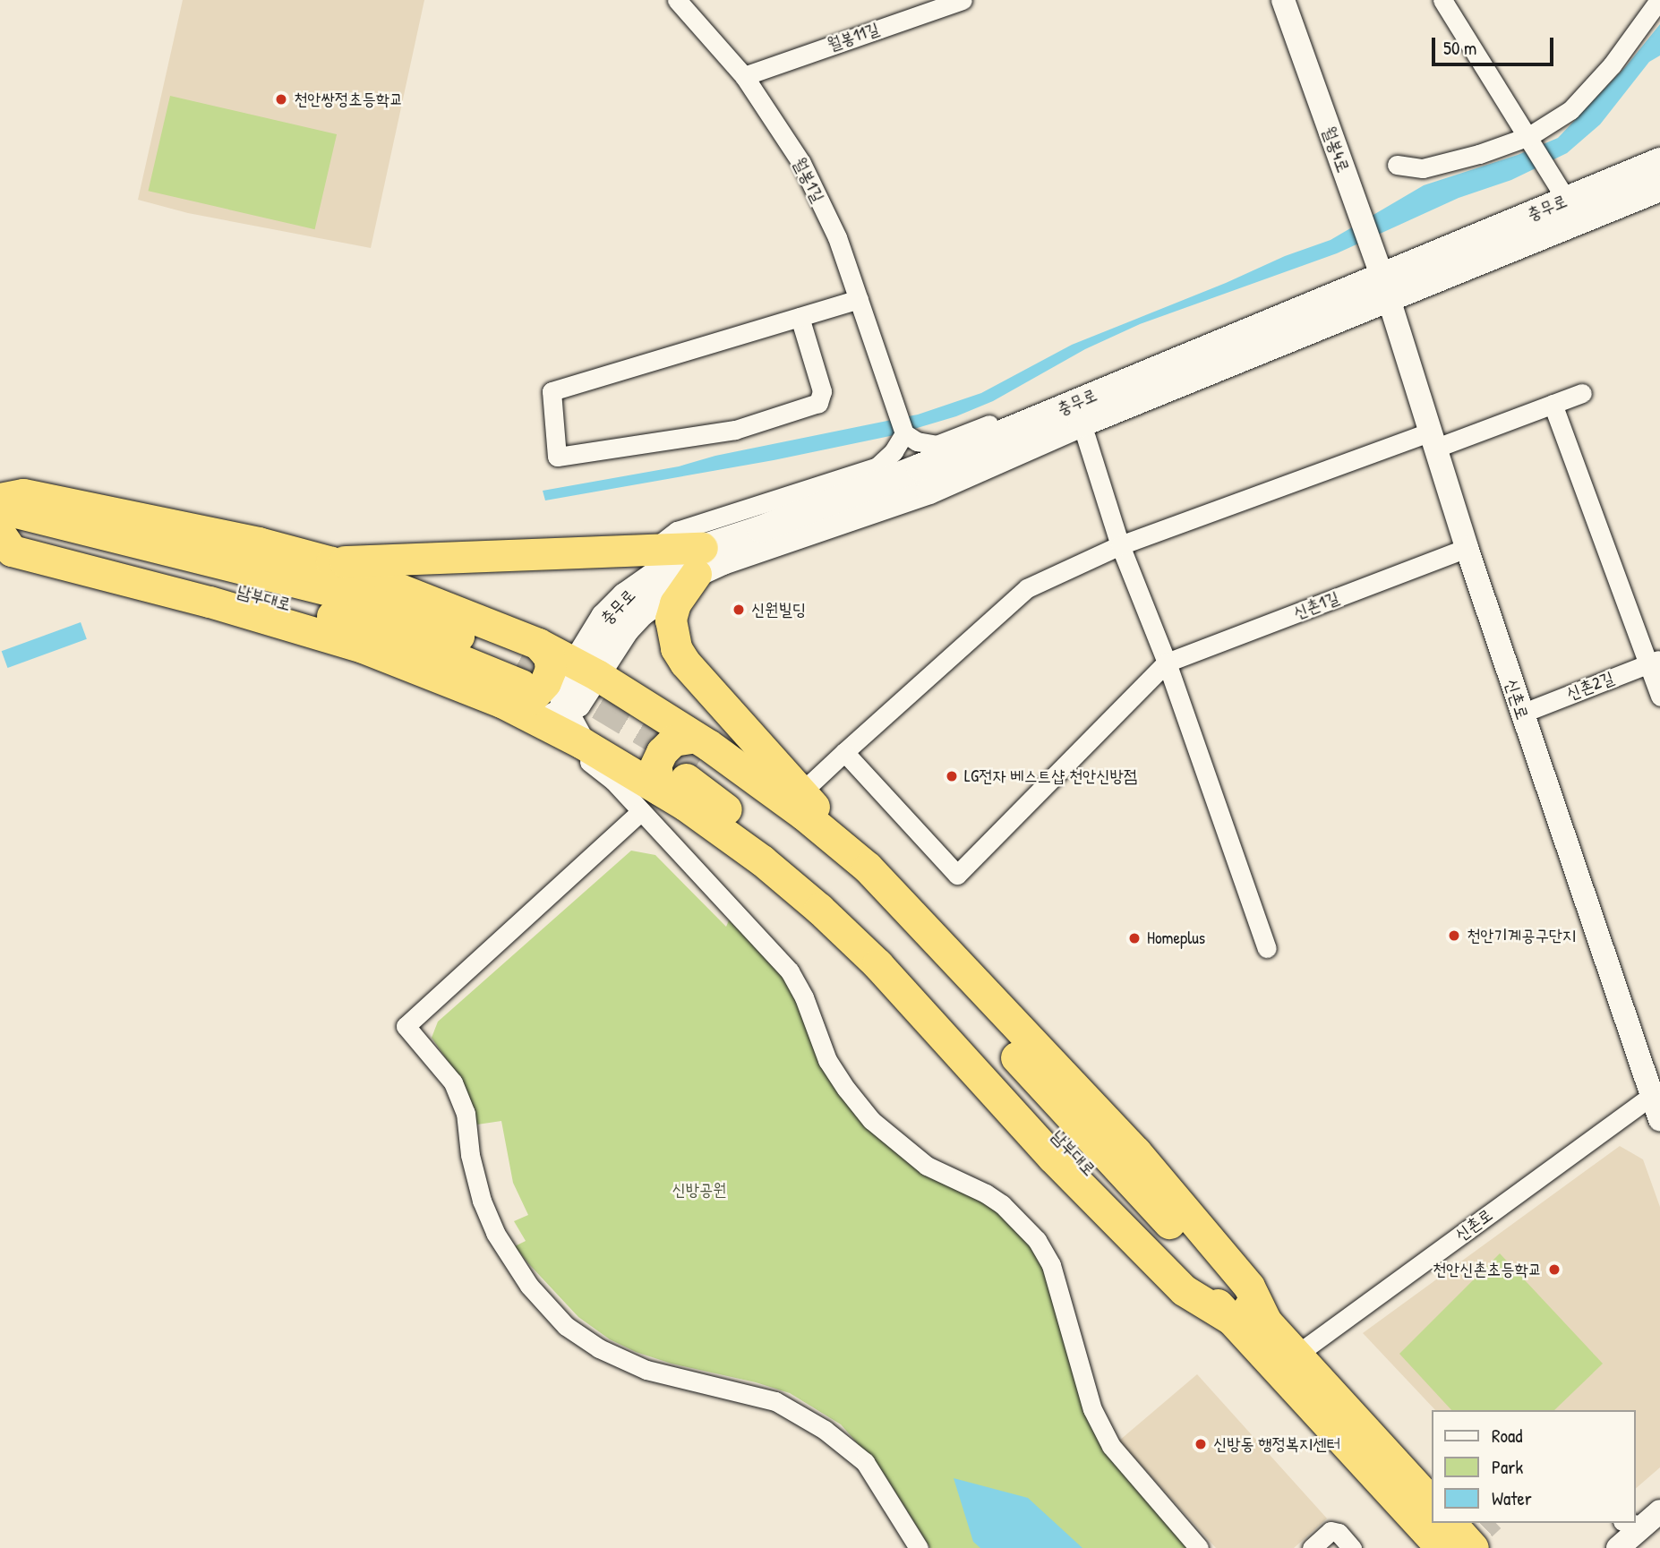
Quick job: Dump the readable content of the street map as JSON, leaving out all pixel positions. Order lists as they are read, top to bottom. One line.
{"streets":{"highway":["남부대로"],"main road":["충무로"],"street":["월봉11길","월봉4로","월봉1길","신촌1길","신촌2길","신촌로"]},"crossings":[["월봉11길","월봉1길"],["월봉4로","충무로"],["월봉4로","신촌로"],["충무로","신촌로"],["남부대로","신촌로"],["신촌1길","신촌로"],["신촌2길","신촌로"]],"parks":["신방공원"],"places":["천안쌍정초등학교","신원빌딩","LG전자 베스트샵 천안신방점","천안기계공구단지","Homeplus","천안신촌초등학교","신방동 행정복지센터"],"legend":["Road","Park","Water"],"scale_bar":"50 m"}
